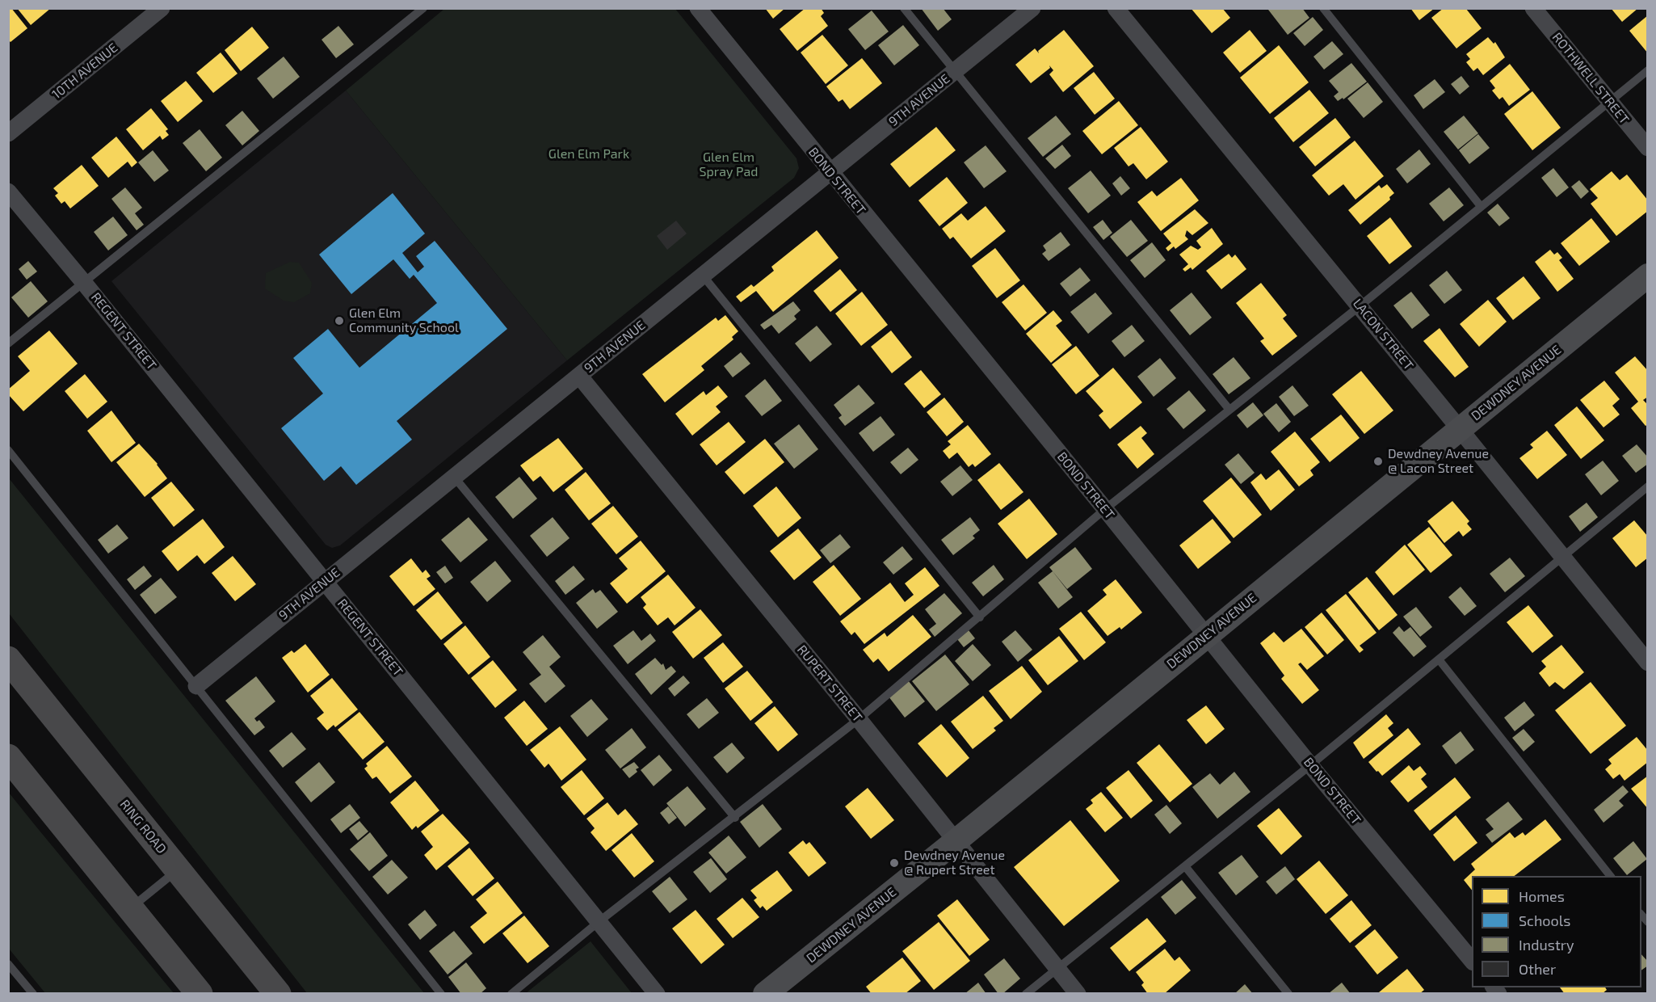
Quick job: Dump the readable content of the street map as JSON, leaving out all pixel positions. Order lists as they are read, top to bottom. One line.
{"streets":{"highway":["RING ROAD"],"street":["10TH AVENUE","ROTHWELL STREET","9TH AVENUE","BOND STREET","REGENT STREET","LACON STREET","DEWDNEY AVENUE","RUPERT STREET"]},"crossings":[["9TH AVENUE","BOND STREET"],["9TH AVENUE","REGENT STREET"],["9TH AVENUE","RUPERT STREET"],["BOND STREET","DEWDNEY AVENUE"],["LACON STREET","DEWDNEY AVENUE"],["DEWDNEY AVENUE","RUPERT STREET"]],"parks":["Glen Elm Park","Glen Elm Spray Pad"],"places":["Glen Elm Community School","Dewdney Avenue @ Lacon Street","Dewdney Avenue @ Rupert Street"],"legend":["Homes","Schools","Industry","Other"]}
